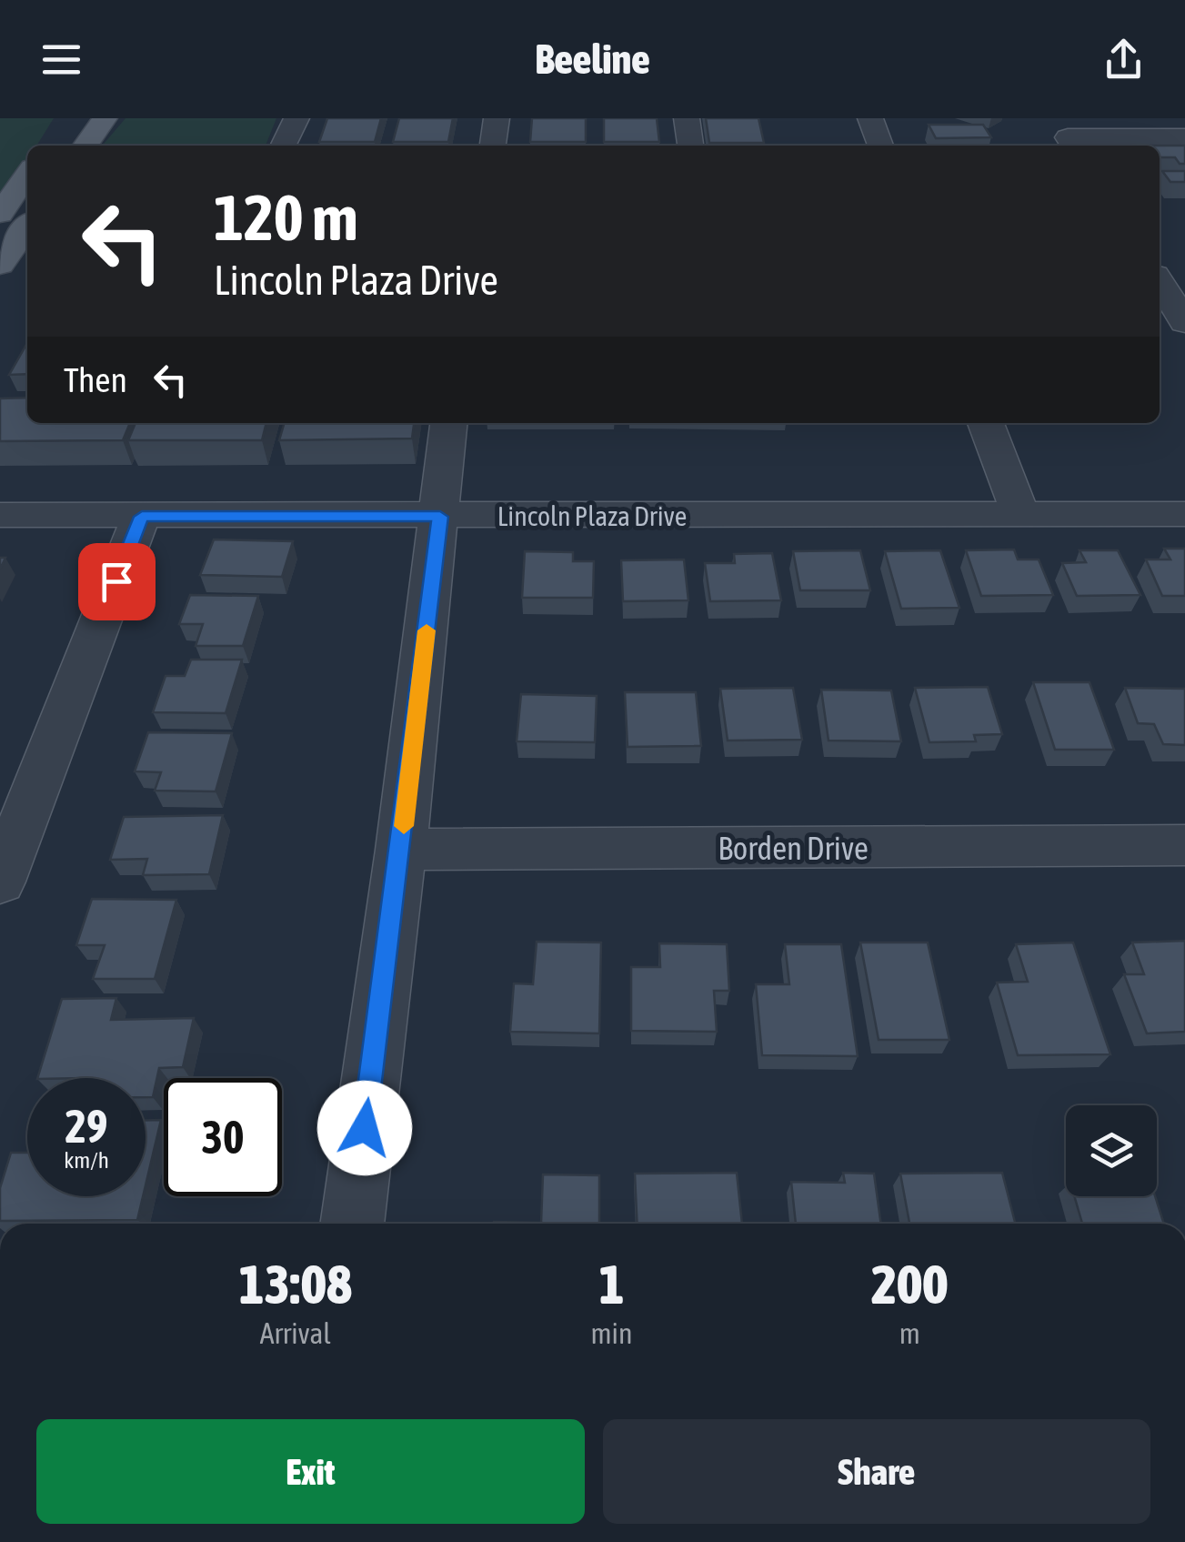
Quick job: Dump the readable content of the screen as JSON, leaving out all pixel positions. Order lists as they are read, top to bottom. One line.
{"streets":{"street":["Lincoln Plaza Drive","Borden Drive"]},"page":{"header":"Beeline","turn":["120 m","Lincoln Plaza Drive"],"then":"Then","speed":"29 km/h","limit":"30","eta":["13:08","Arrival","1","min","200","m"],"buttons":["Exit","Share"]}}
